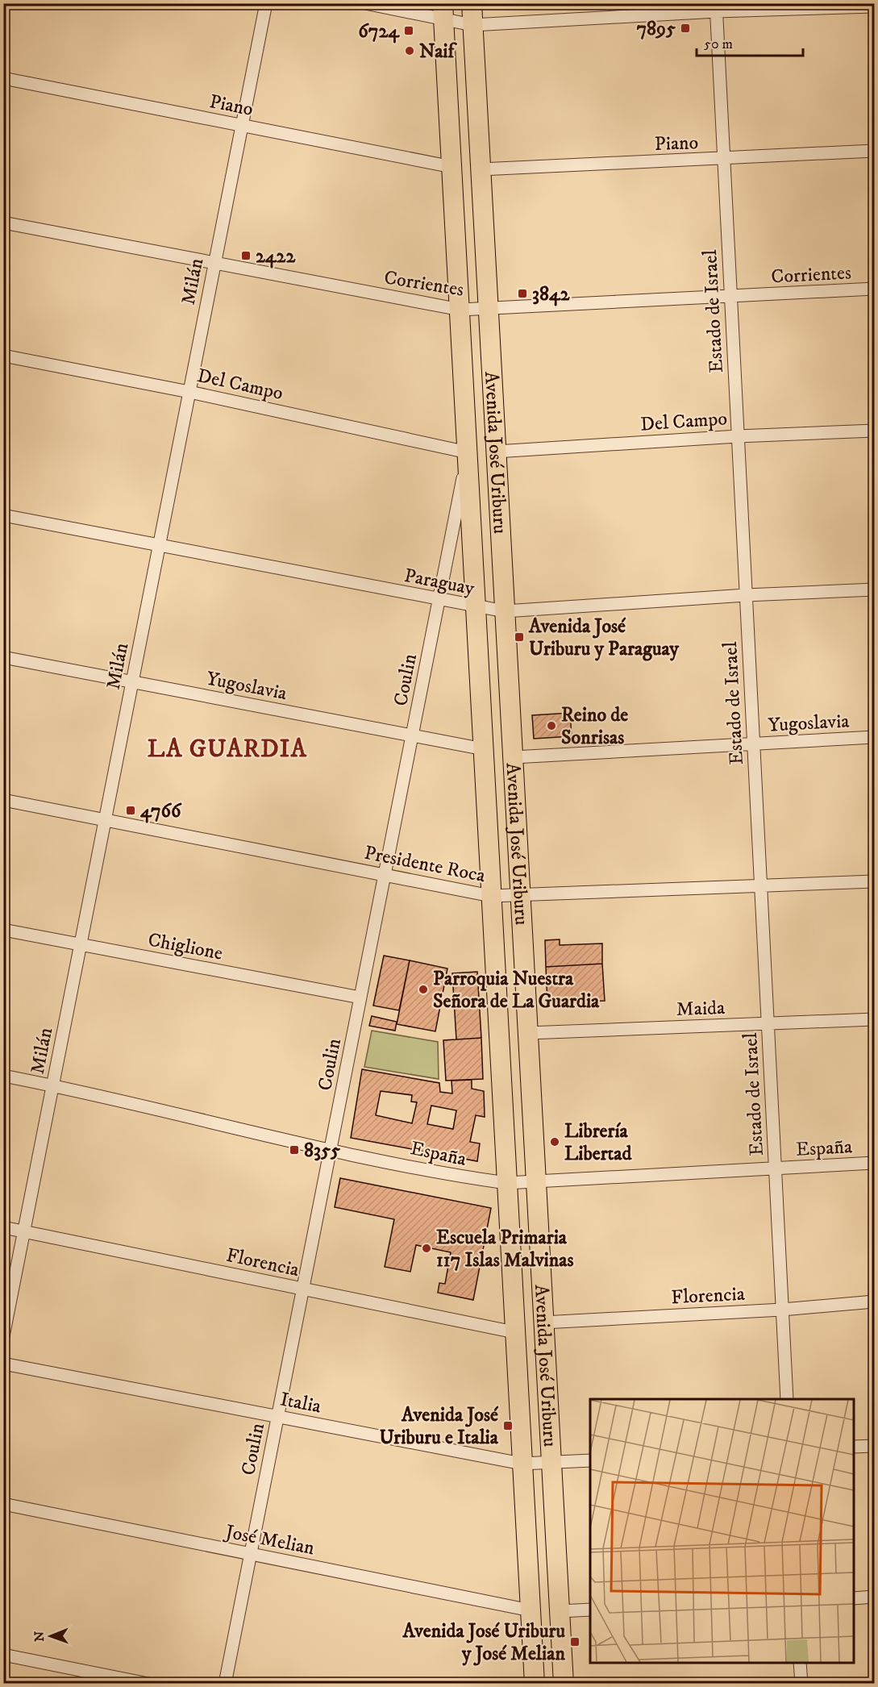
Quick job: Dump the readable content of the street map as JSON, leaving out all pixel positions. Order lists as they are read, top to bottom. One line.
{"streets":{"main road":["Avenida José Uriburu"],"street":["Piano","Corrientes","Milán","Estado de Israel","Del Campo","Paraguay","Coulin","Yugoslavia","Presidente Roca","Chiglione","Maida","España","Florencia","Italia","José Melian"]},"crossings":[["Piano","Milán"],["Piano","Estado de Israel"],["Piano","Avenida José Uriburu"],["Corrientes","Milán"],["Corrientes","Estado de Israel"],["Corrientes","Avenida José Uriburu"],["Milán","Del Campo"],["Milán","Paraguay"],["Milán","Yugoslavia"],["Milán","Presidente Roca"],["Milán","Chiglione"],["Milán","España"],["Milán","Florencia"],["Estado de Israel","Del Campo"],["Estado de Israel","Paraguay"],["Estado de Israel","Yugoslavia"],["Estado de Israel","Presidente Roca"],["Estado de Israel","Maida"],["Estado de Israel","España"],["Estado de Israel","Florencia"],["Del Campo","Avenida José Uriburu"],["Del Campo","Coulin"],["Avenida José Uriburu","Paraguay"],["Avenida José Uriburu","Coulin"],["Avenida José Uriburu","Yugoslavia"],["Avenida José Uriburu","Presidente Roca"],["Avenida José Uriburu","Maida"],["Avenida José Uriburu","España"],["Avenida José Uriburu","Florencia"],["Avenida José Uriburu","Italia"],["Avenida José Uriburu","José Melian"],["Paraguay","Coulin"],["Coulin","Yugoslavia"],["Coulin","Presidente Roca"],["Coulin","Chiglione"],["Coulin","España"],["Coulin","Florencia"],["Coulin","Italia"],["Coulin","José Melian"]],"districts":["LA GUARDIA"],"places":{"transit":["7895","6724","2422","3842","Avenida José Uriburu y Paraguay","4766","8355","Avenida José Uriburu e Italia","Avenida José Uriburu y José Melian"],"other":["Naif","Reino de Sonrisas","Parroquia Nuestra Señora de La Guardia","Librería Libertad","Escuela Primaria 117 Islas Malvinas"]},"scale_bar":"50 m","north":"left"}
